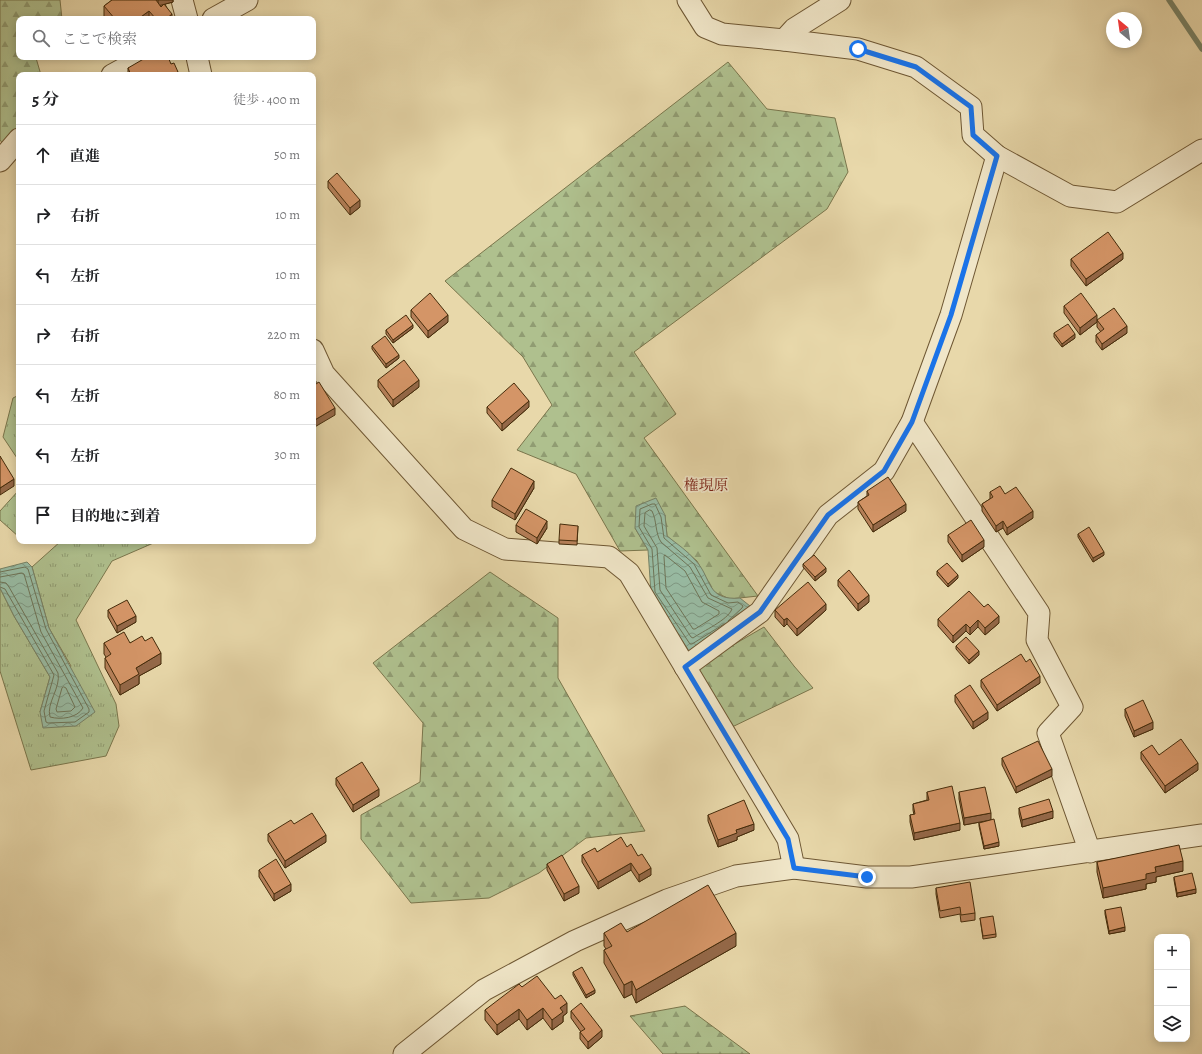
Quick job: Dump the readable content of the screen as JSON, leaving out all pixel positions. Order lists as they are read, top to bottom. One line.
{"districts":["権現原"],"north":"top left","page":{"search":"ここで検索","heading":["5 分","徒歩 · 400 m"],"list":[["直進","50 m"],["右折","10 m"],["左折","10 m"],["右折","220 m"],["左折","80 m"],["左折","30 m"],"目的地に到着"],"map_buttons":["+","−"]}}
